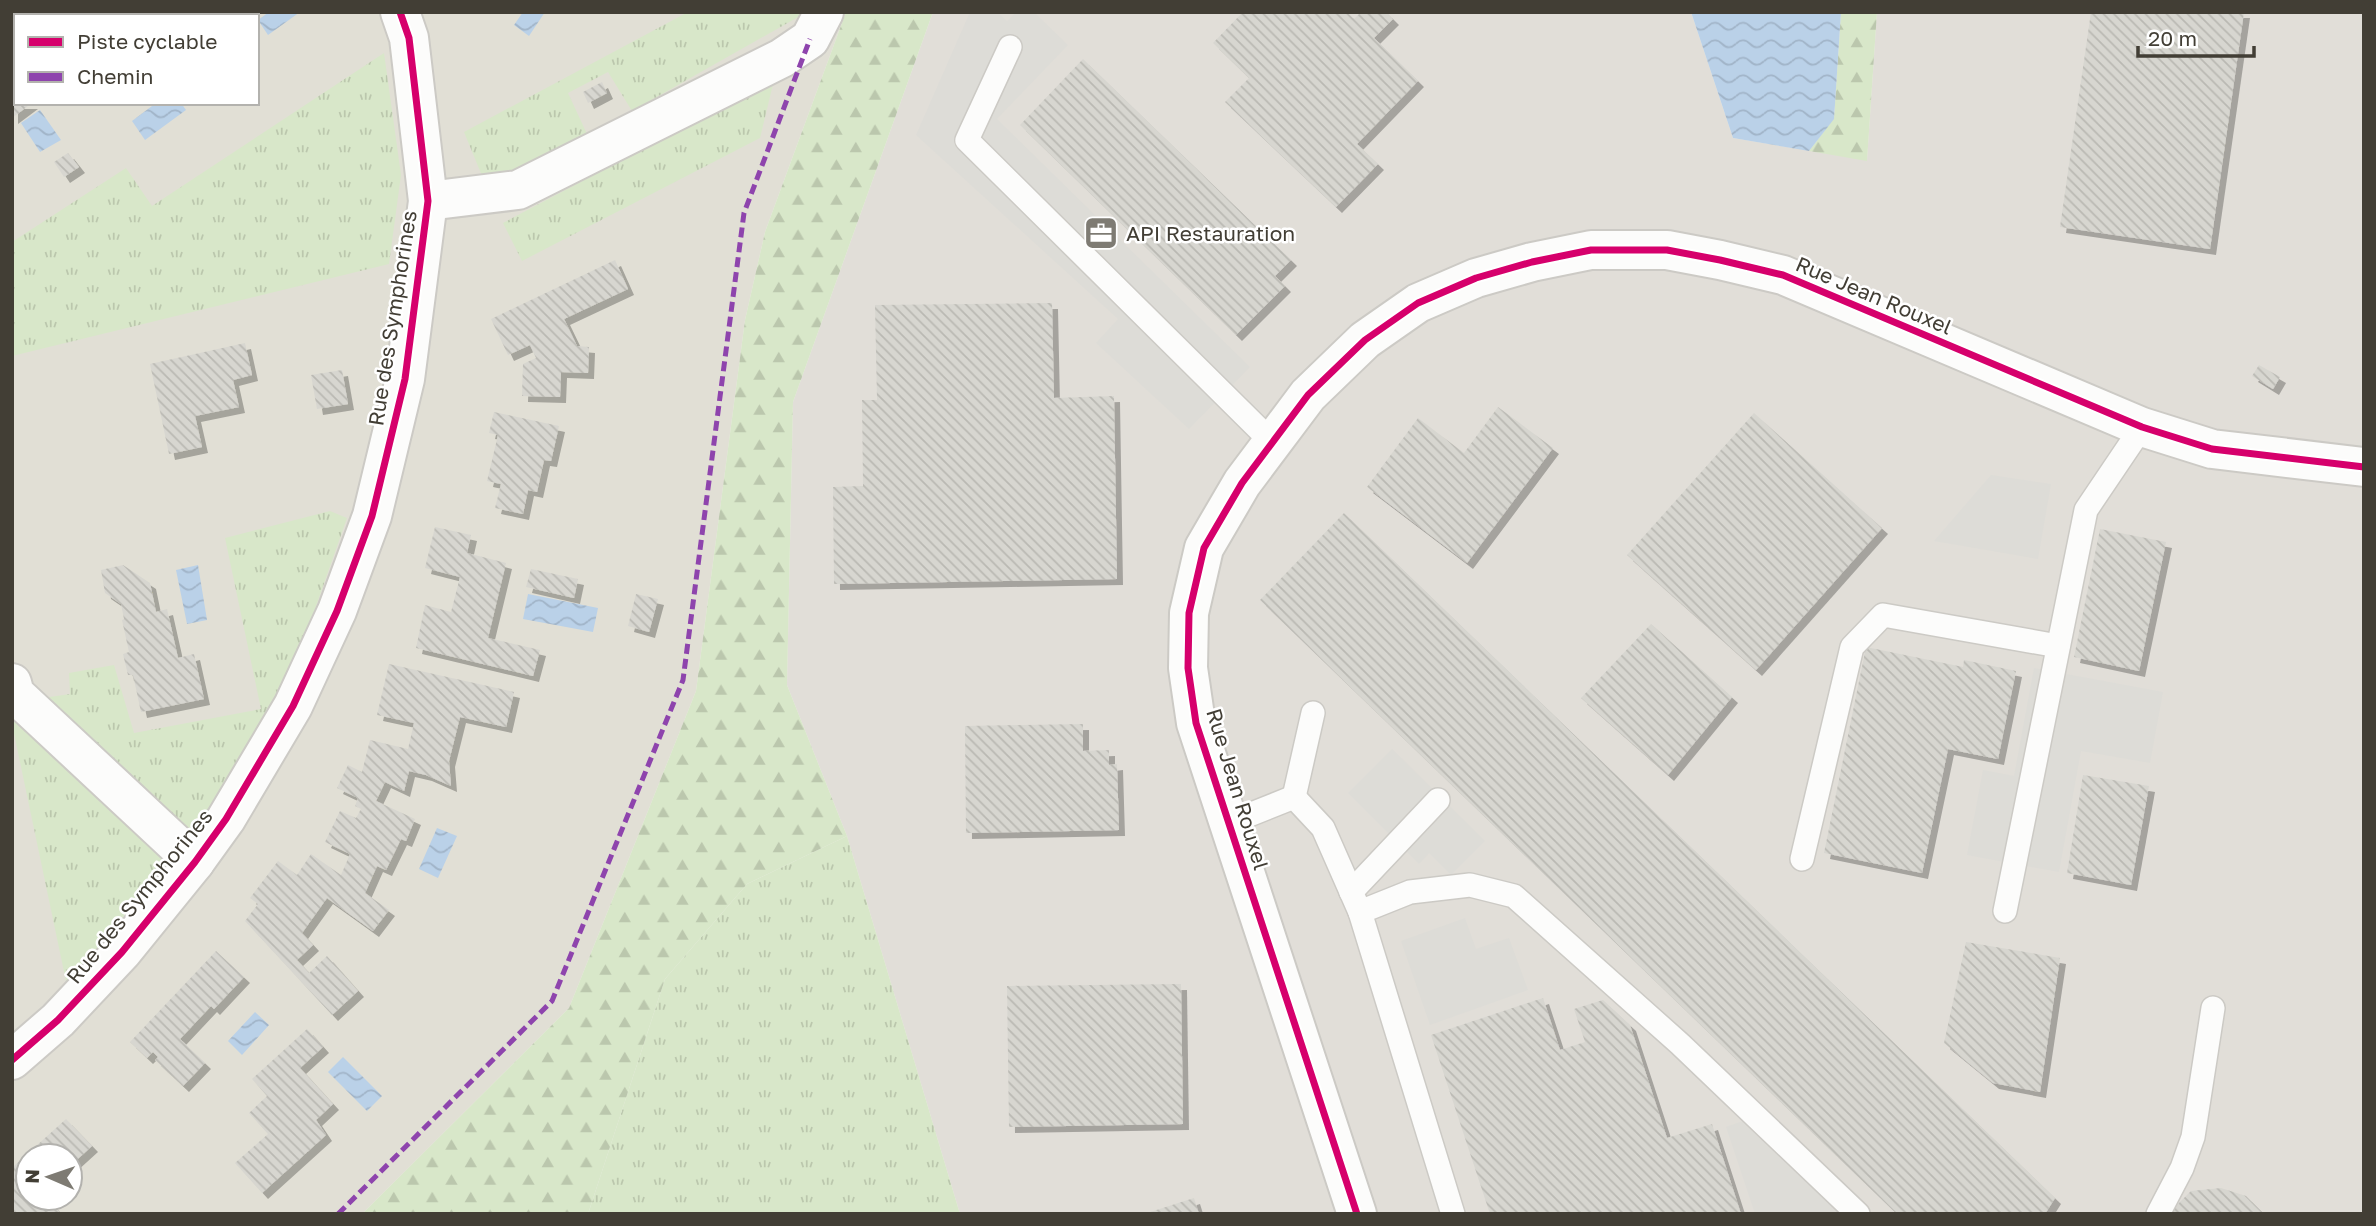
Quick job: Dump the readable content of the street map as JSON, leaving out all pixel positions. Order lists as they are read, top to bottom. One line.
{"streets":{"street":["Rue Jean Rouxel","Rue des Symphorines"]},"places":{"office":["API Restauration"]},"legend":["Piste cyclable","Chemin"],"scale_bar":"20 m","north":"left"}
